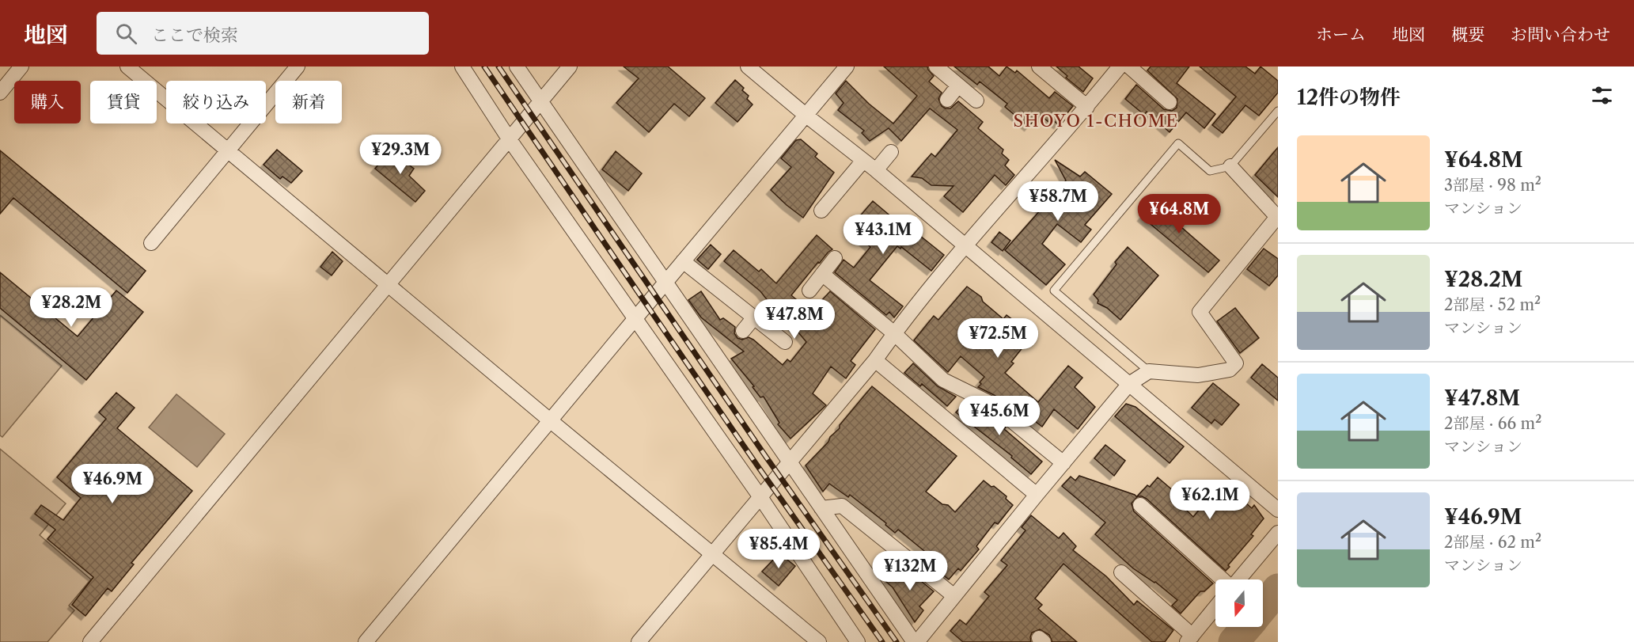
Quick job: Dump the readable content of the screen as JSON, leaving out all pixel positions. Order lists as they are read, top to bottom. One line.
{"districts":["SHOYO 1-CHOME"],"north":"bottom","page":{"header":"地図","search":"ここで検索","nav":["ホーム","地図","概要","お問い合わせ"],"heading":"12件の物件","chip":["購入","賃貸","絞り込み","新着"],"list":[{"name":"¥64.8M","note":"3部屋 · 98 m² · マンション"},{"name":"¥28.2M","note":"2部屋 · 52 m² · マンション"},{"name":"¥47.8M","note":"2部屋 · 66 m² · マンション"},{"name":"¥46.9M","note":"2部屋 · 62 m² · マンション"}],"price":["¥29.3M","¥58.7M","¥64.8M","¥43.1M","¥28.2M","¥47.8M","¥72.5M","¥45.6M","¥46.9M","¥62.1M","¥85.4M","¥132M"]}}
